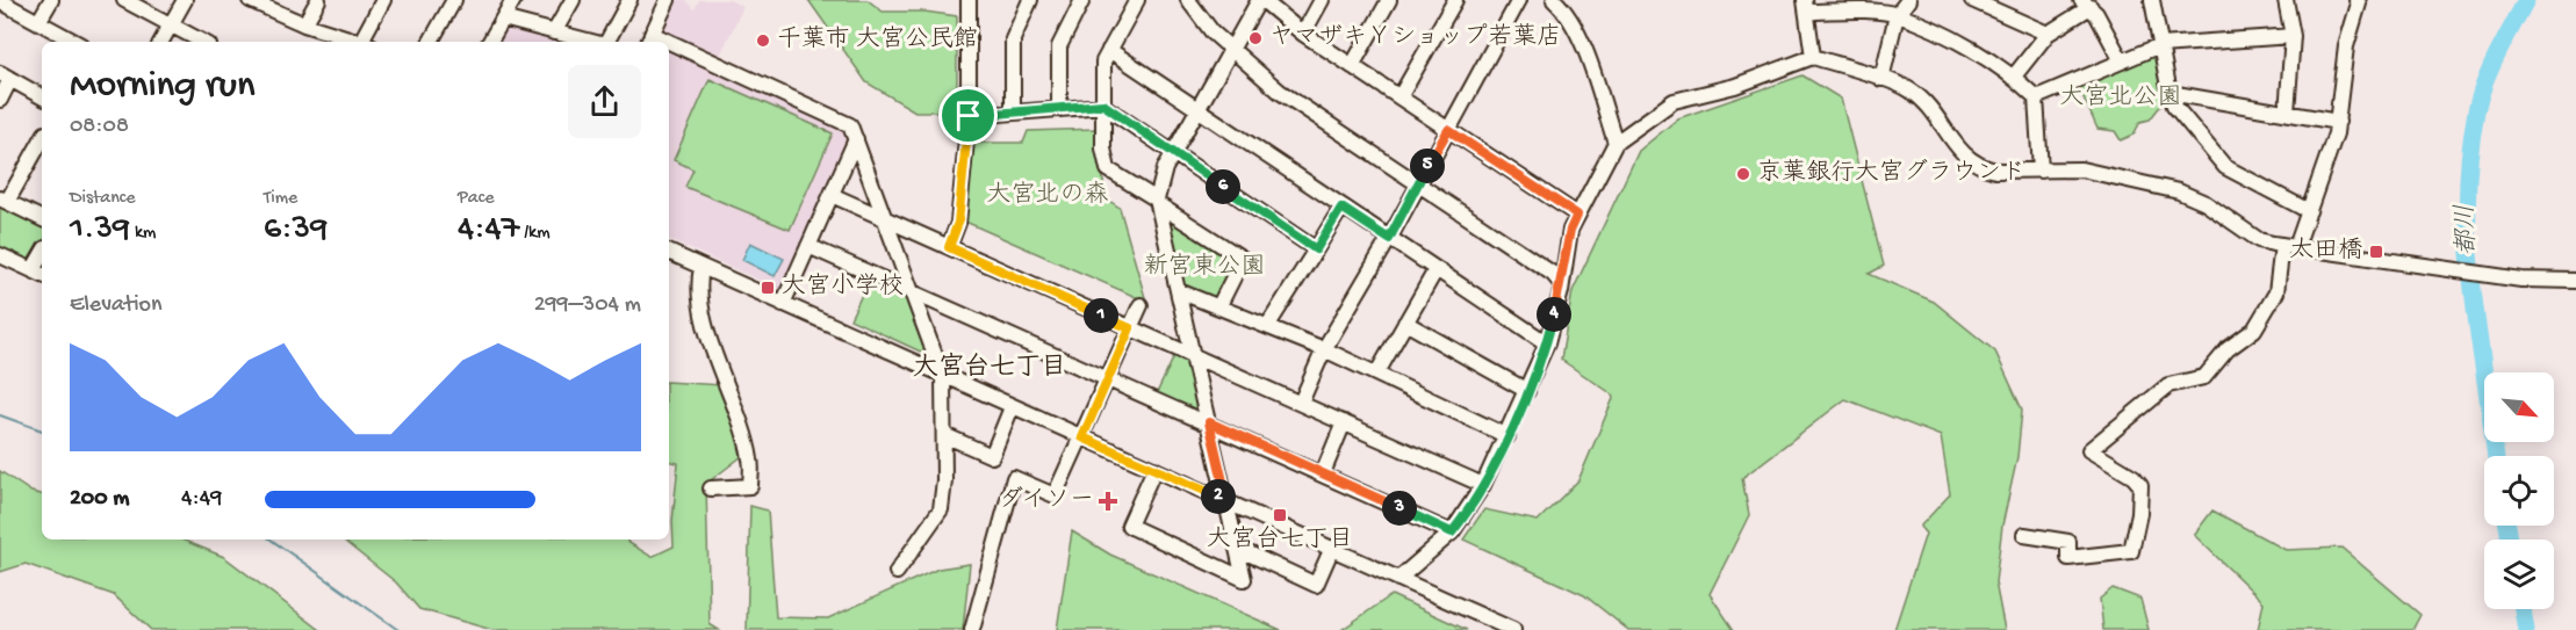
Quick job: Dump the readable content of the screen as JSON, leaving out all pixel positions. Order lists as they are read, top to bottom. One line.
{"districts":["大宮台七丁目"],"water":["都川"],"parks":["大宮北公園","大宮北の森","新宮東公園"],"places":{"other":["ヤマザキＹショップ若葉店","千葉市 大宮公民館","京葉銀行大宮グラウンド"],"transit":["太田橋","大宮小学校","大宮台七丁目"],"health":["ダイソー"]},"north":"bottom right","page":{"heading":["Morning run","08:08"],"pins":["5","6","4","1","2","3"],"stats":[["Distance","1.39 km"],["Time","6:39"],["Pace","4:47 /km"]],"chart":["Elevation","299–304 m"],"list":[{"name":"200 m","note":"4:49"}]}}
